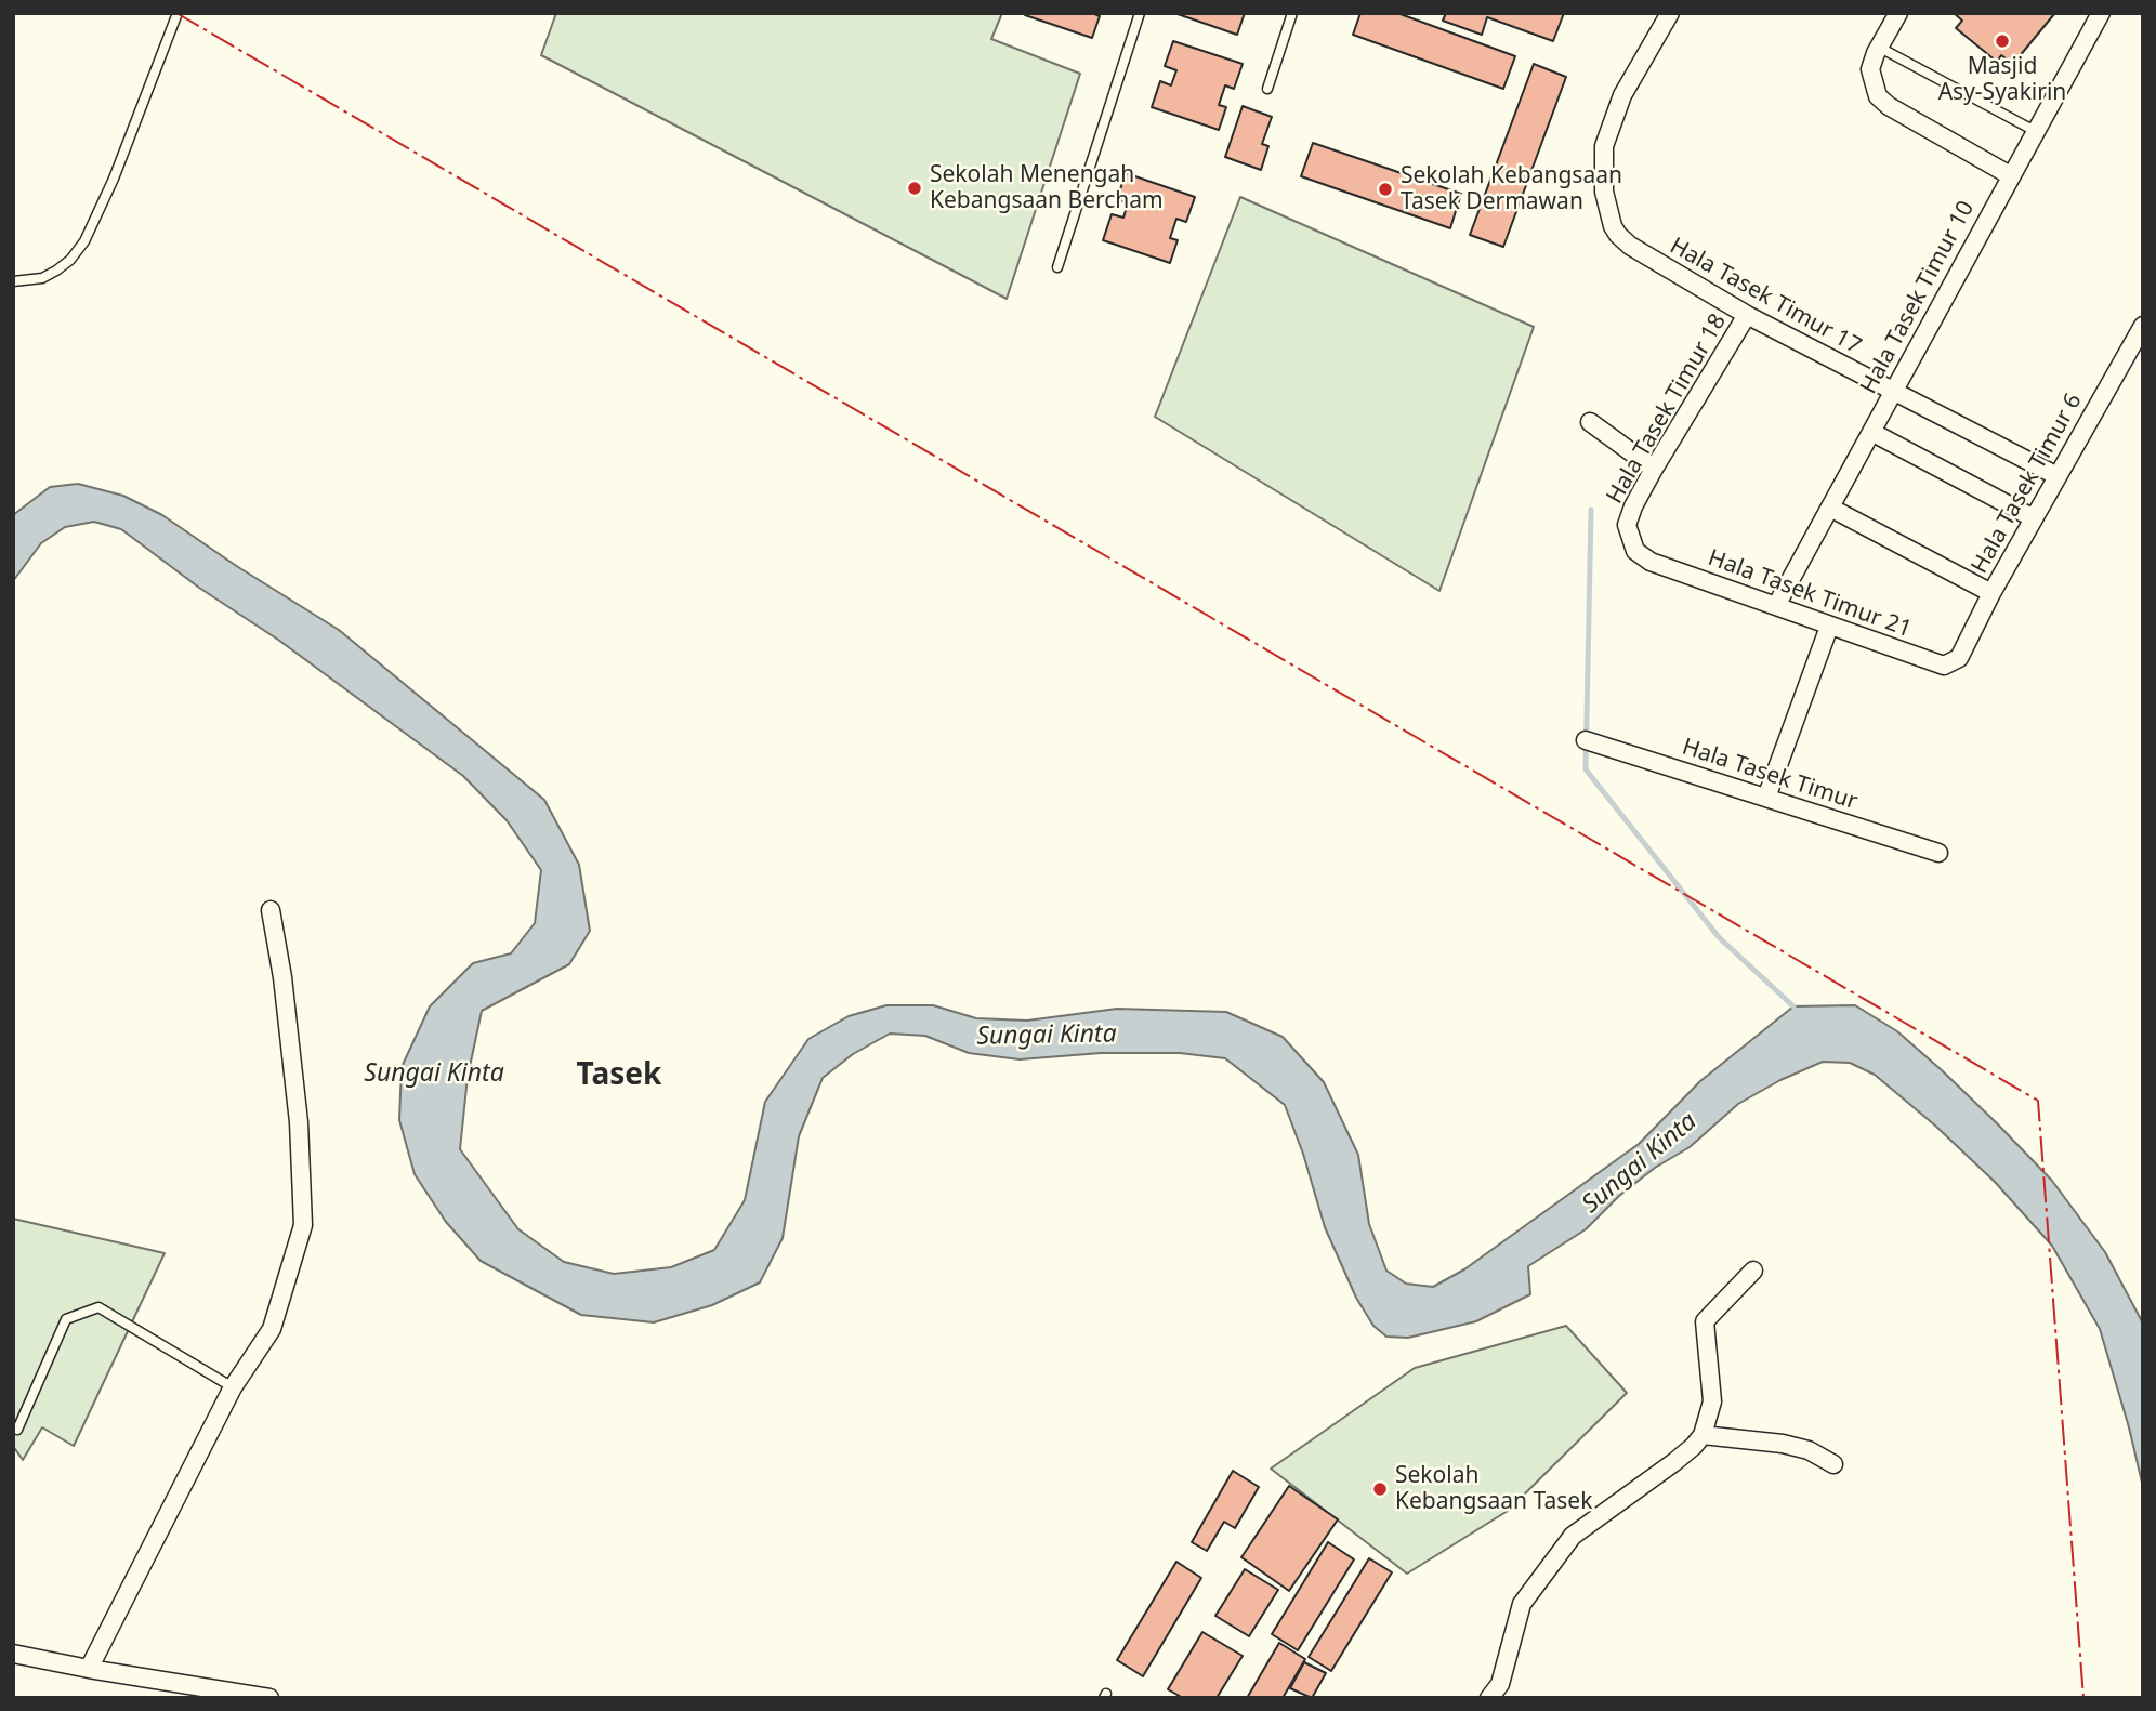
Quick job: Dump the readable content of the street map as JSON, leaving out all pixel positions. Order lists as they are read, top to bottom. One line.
{"streets":{"street":["Hala Tasek Timur 17","Hala Tasek Timur 10","Hala Tasek Timur 18","Hala Tasek Timur 6","Hala Tasek Timur 21","Hala Tasek Timur"]},"crossings":[["Hala Tasek Timur 17","Hala Tasek Timur 10"],["Hala Tasek Timur 17","Hala Tasek Timur 18"],["Hala Tasek Timur 17","Hala Tasek Timur 6"],["Hala Tasek Timur 10","Hala Tasek Timur 21"],["Hala Tasek Timur 18","Hala Tasek Timur 21"],["Hala Tasek Timur 6","Hala Tasek Timur 21"]],"districts":["Tasek"],"water":["Sungai Kinta"],"places":["Masjid Asy-Syakirin","Sekolah Menengah Kebangsaan Bercham","Sekolah Kebangsaan Tasek Dermawan","Sekolah Kebangsaan Tasek"]}
